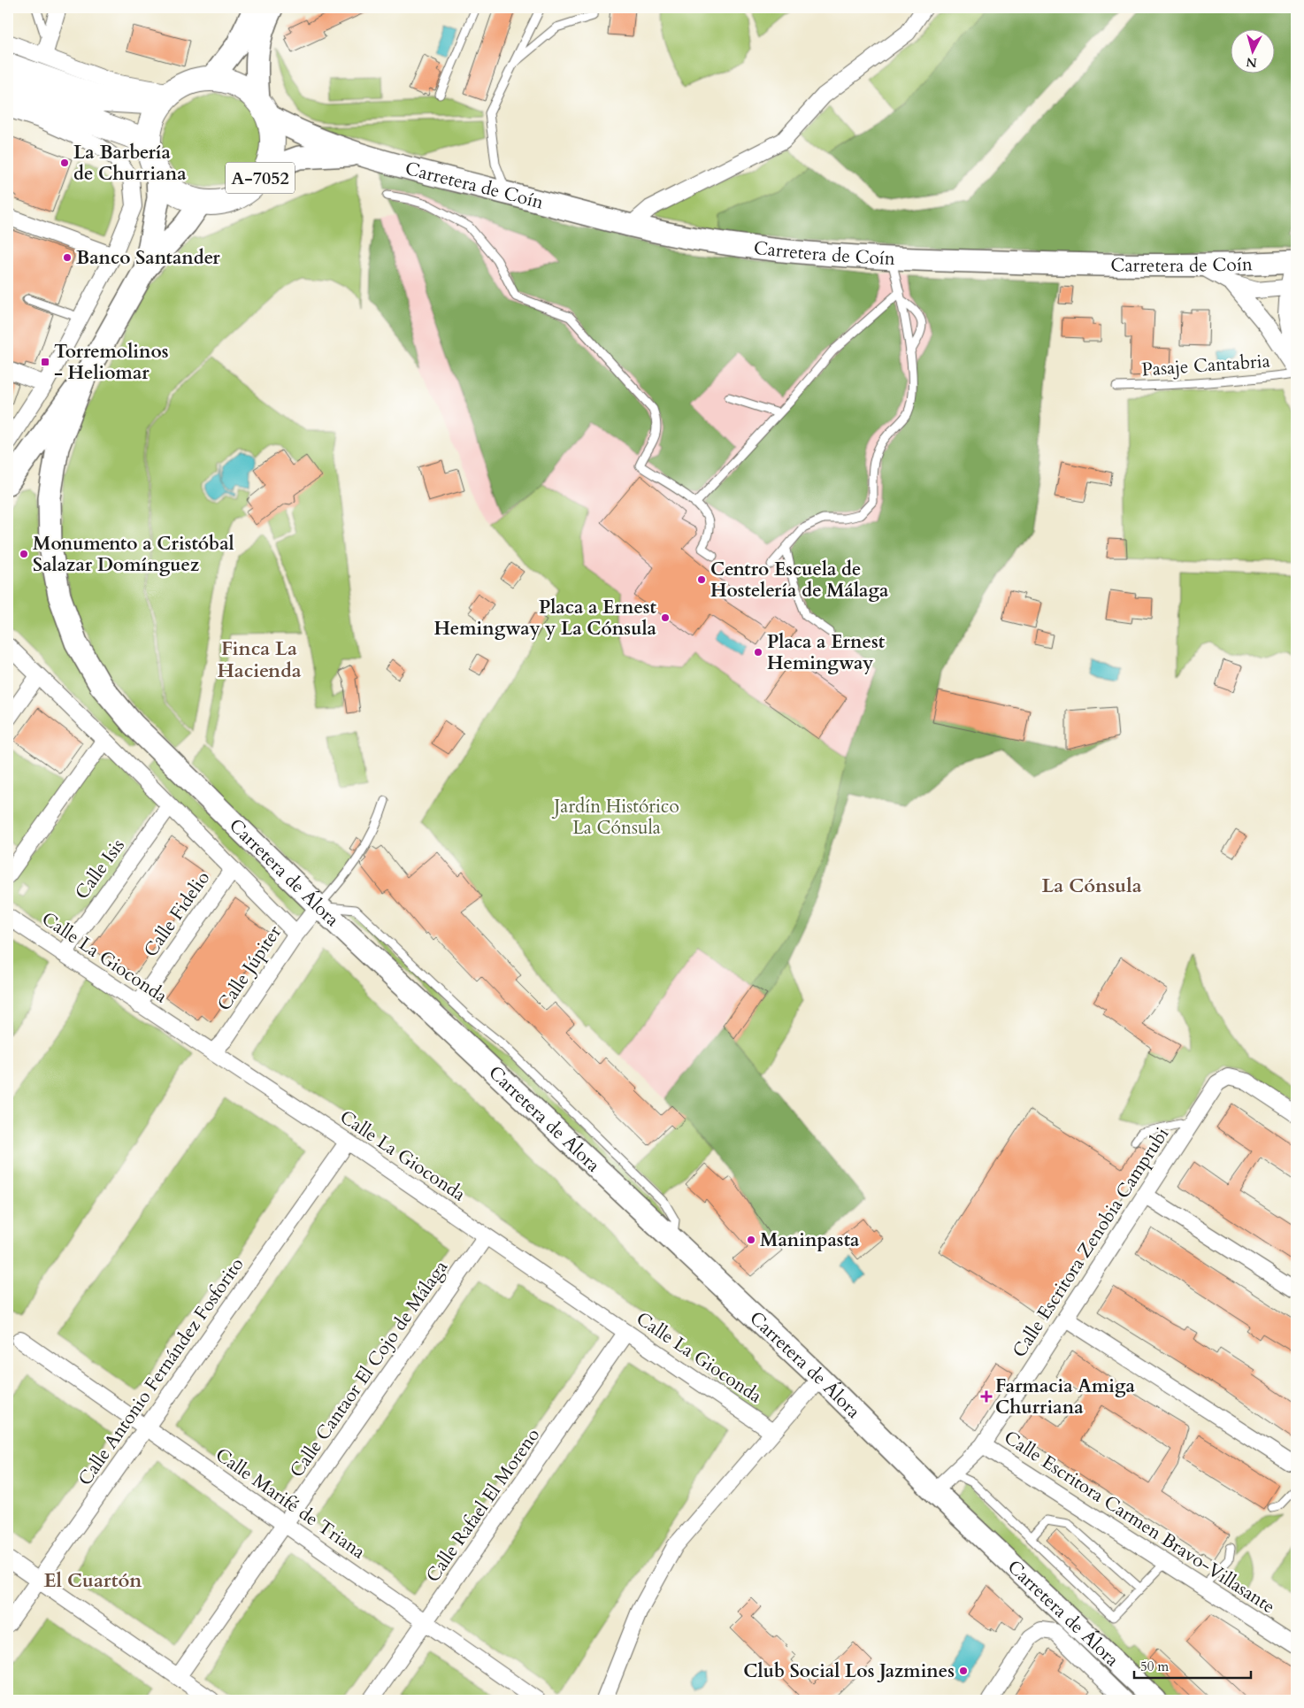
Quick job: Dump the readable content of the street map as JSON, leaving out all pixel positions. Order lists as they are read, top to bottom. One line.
{"streets":{"main road":["A-7052","Carretera de Coín","Carretera de Álora"],"street":["Calle Isis","Calle Fidelio","Calle La Gioconda","Calle Júpiter","Calle Escritora Zenobia Camprubi","Calle Cantaor El Cojo de Málaga","Calle Antonio Fernández Fosforito","Calle Marifé de Triana","Calle Rafael El Moreno","Calle Escritora Carmen Bravo-Villasante"],"lane":["Pasaje Cantabria"]},"crossings":[["A-7052","Carretera de Coín"],["A-7052","Carretera de Álora"],["Calle Isis","Carretera de Álora"],["Calle Isis","Calle La Gioconda"],["Carretera de Álora","Calle Fidelio"],["Carretera de Álora","Calle Júpiter"],["Carretera de Álora","Calle Escritora Zenobia Camprubi"],["Calle Fidelio","Calle La Gioconda"],["Calle La Gioconda","Calle Júpiter"],["Calle La Gioconda","Calle Cantaor El Cojo de Málaga"],["Calle La Gioconda","Calle Antonio Fernández Fosforito"],["Calle La Gioconda","Calle Rafael El Moreno"],["Calle Escritora Zenobia Camprubi","Calle Escritora Carmen Bravo-Villasante"],["Calle Cantaor El Cojo de Málaga","Calle Marifé de Triana"],["Calle Antonio Fernández Fosforito","Calle Marifé de Triana"],["Calle Marifé de Triana","Calle Rafael El Moreno"]],"districts":["Finca La Hacienda","La Cónsula","El Cuartón"],"parks":["Jardín Histórico La Cónsula"],"places":{"other":["La Barbería de Churriana","Banco Santander","Monumento a Cristóbal Salazar Domínguez","Centro Escuela de Hostelería de Málaga","Placa a Ernest Hemingway y La Cónsula","Placa a Ernest Hemingway","Maninpasta","Club Social Los Jazmines"],"transit":["Torremolinos - Heliomar"],"health":["Farmacia Amiga Churriana"]},"scale_bar":"50 m","north":"bottom"}
